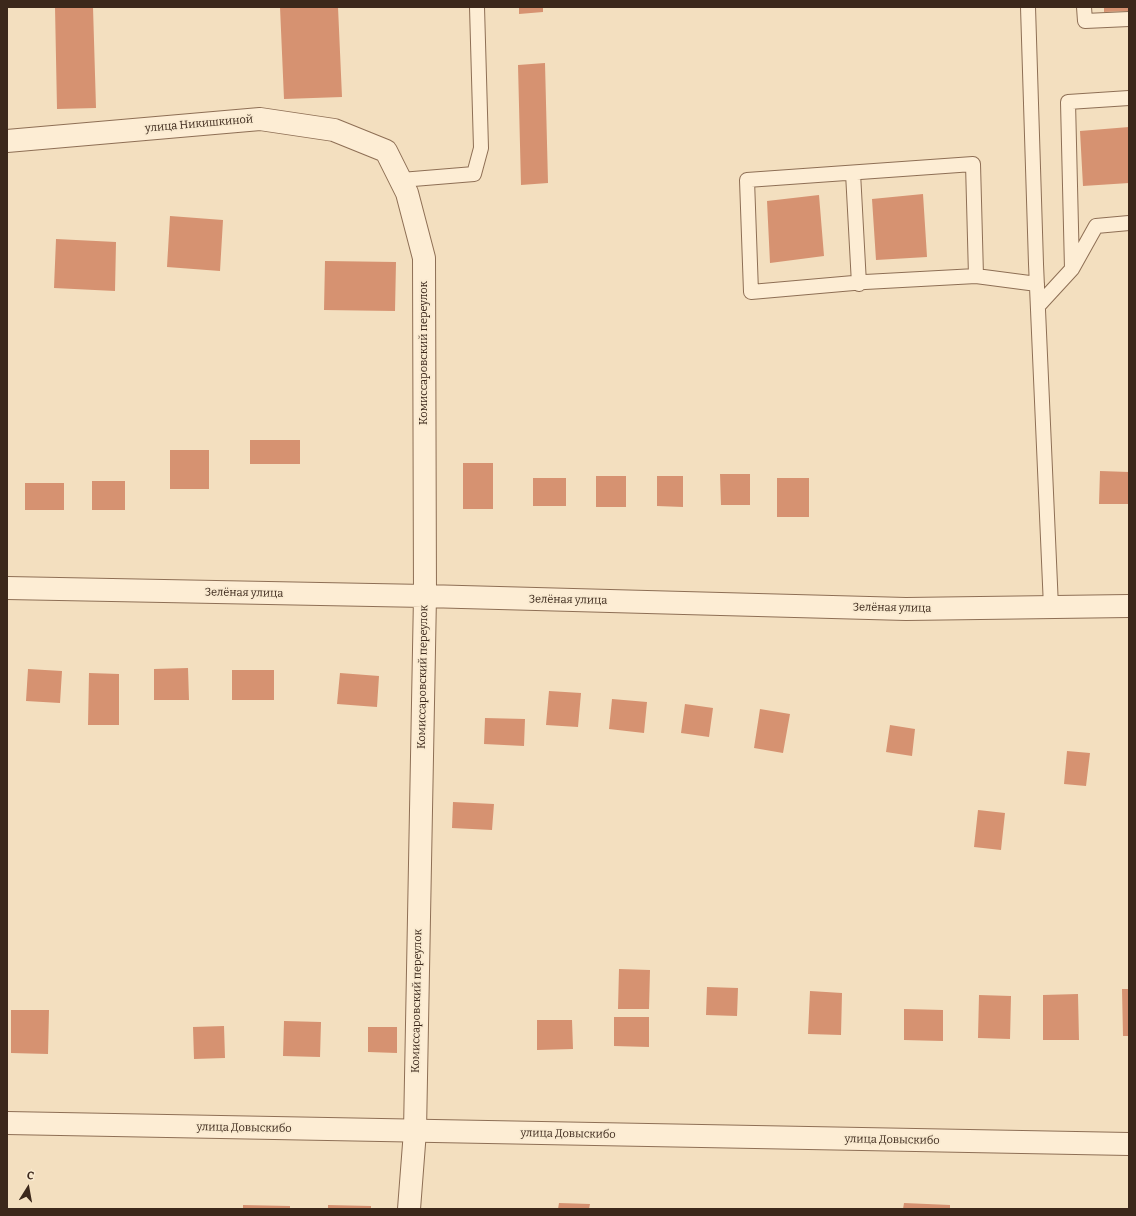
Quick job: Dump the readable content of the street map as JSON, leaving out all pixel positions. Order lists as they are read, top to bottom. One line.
{"streets":{"street":["улица Никишкиной","Комиссаровский переулок","Зелёная улица","улица Довыскибо"]},"crossings":[["улица Никишкиной","Комиссаровский переулок"],["Комиссаровский переулок","Зелёная улица"],["Комиссаровский переулок","улица Довыскибо"]],"north":"top"}
